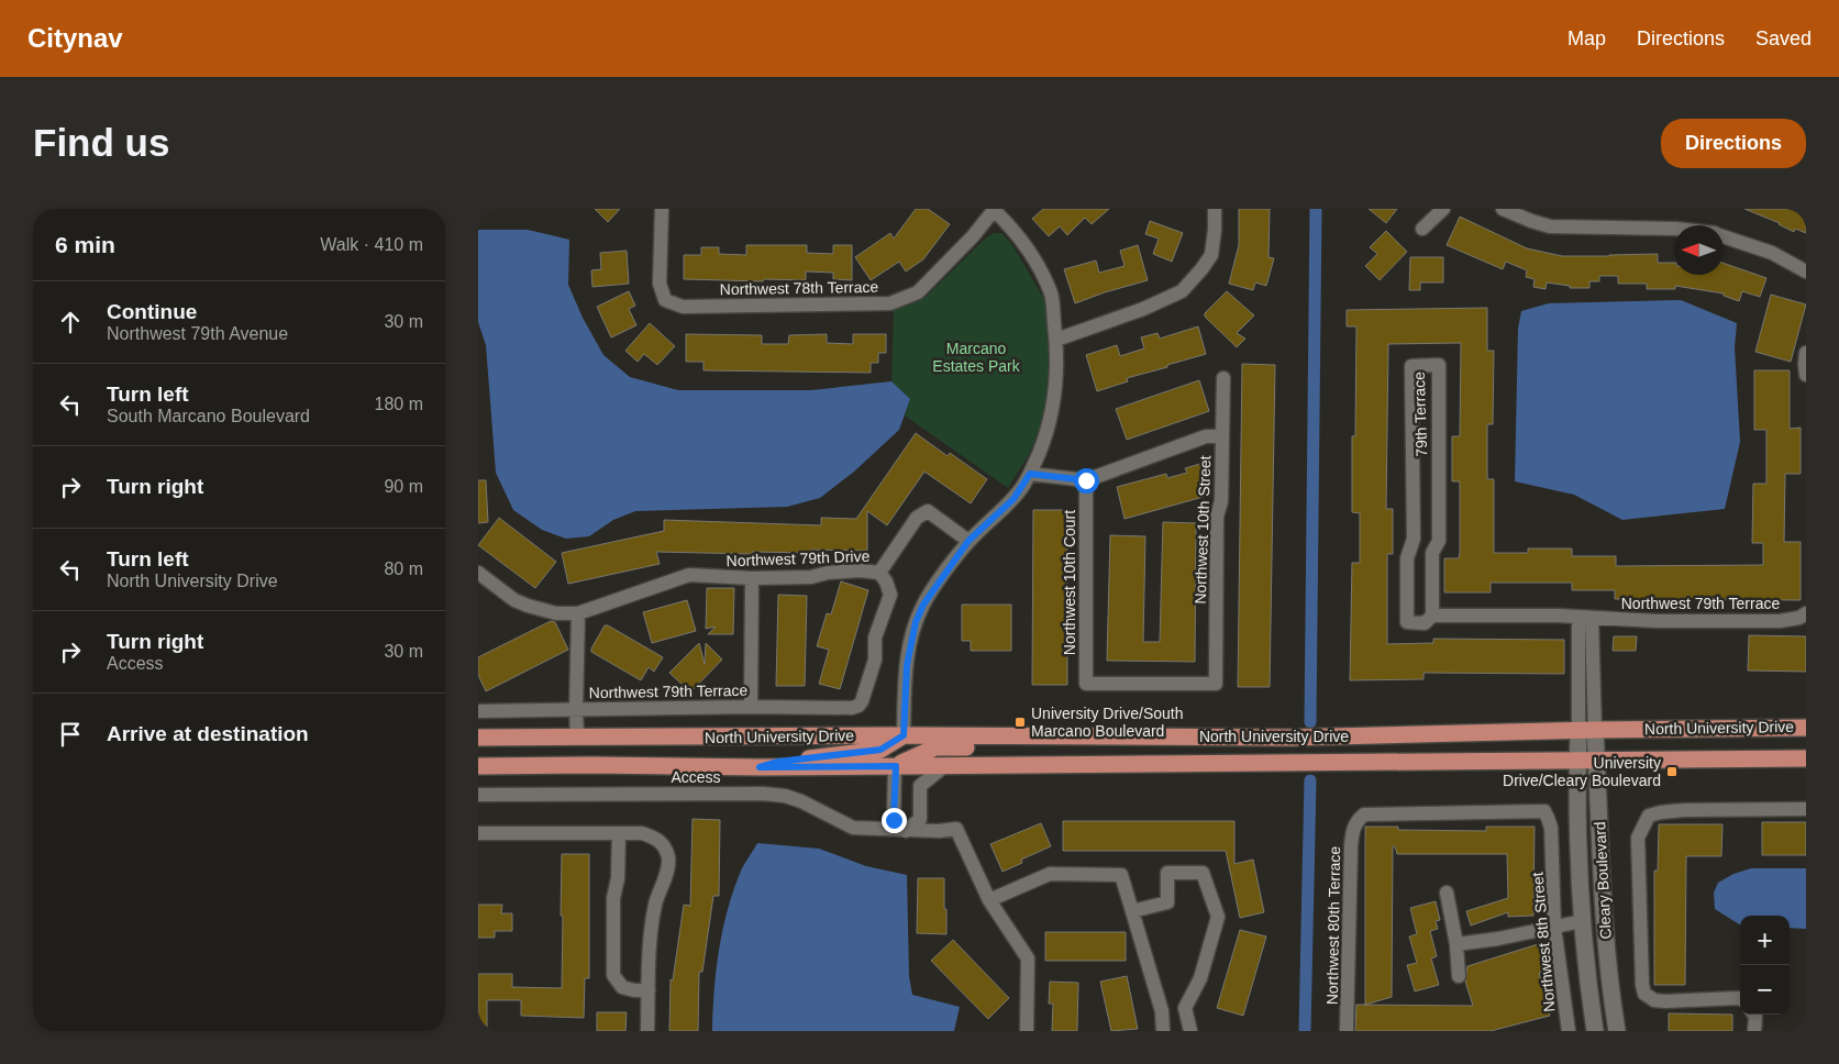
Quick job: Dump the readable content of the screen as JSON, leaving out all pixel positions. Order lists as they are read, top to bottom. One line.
{"streets":{"main road":["North University Drive"],"street":["Northwest 78th Terrace","79th Terrace","Northwest 10th Street","Northwest 79th Drive","Northwest 10th Court","Northwest 79th Terrace","Access","Cleary Boulevard","Northwest 80th Terrace","Northwest 8th Street"]},"crossings":[["79th Terrace","Northwest 79th Terrace"],["Northwest 10th Street","Northwest 10th Court"],["Northwest 79th Drive","Northwest 79th Terrace"],["North University Drive","Cleary Boulevard"],["Northwest 80th Terrace","Northwest 8th Street"]],"parks":["Marcano Estates Park"],"places":{"transit":["University Drive/South Marcano Boulevard","University Drive/Cleary Boulevard"]},"north":"left","page":{"header":"Citynav","nav":["Map","Directions","Saved"],"buttons":"Directions","title":"Find us","heading":["6 min","Walk · 410 m"],"list":[["Continue","Northwest 79th Avenue","30 m"],["Turn left","South Marcano Boulevard","180 m"],["Turn right","90 m"],["Turn left","North University Drive","80 m"],["Turn right","Access","30 m"],"Arrive at destination"],"map_buttons":["+","−"]}}
